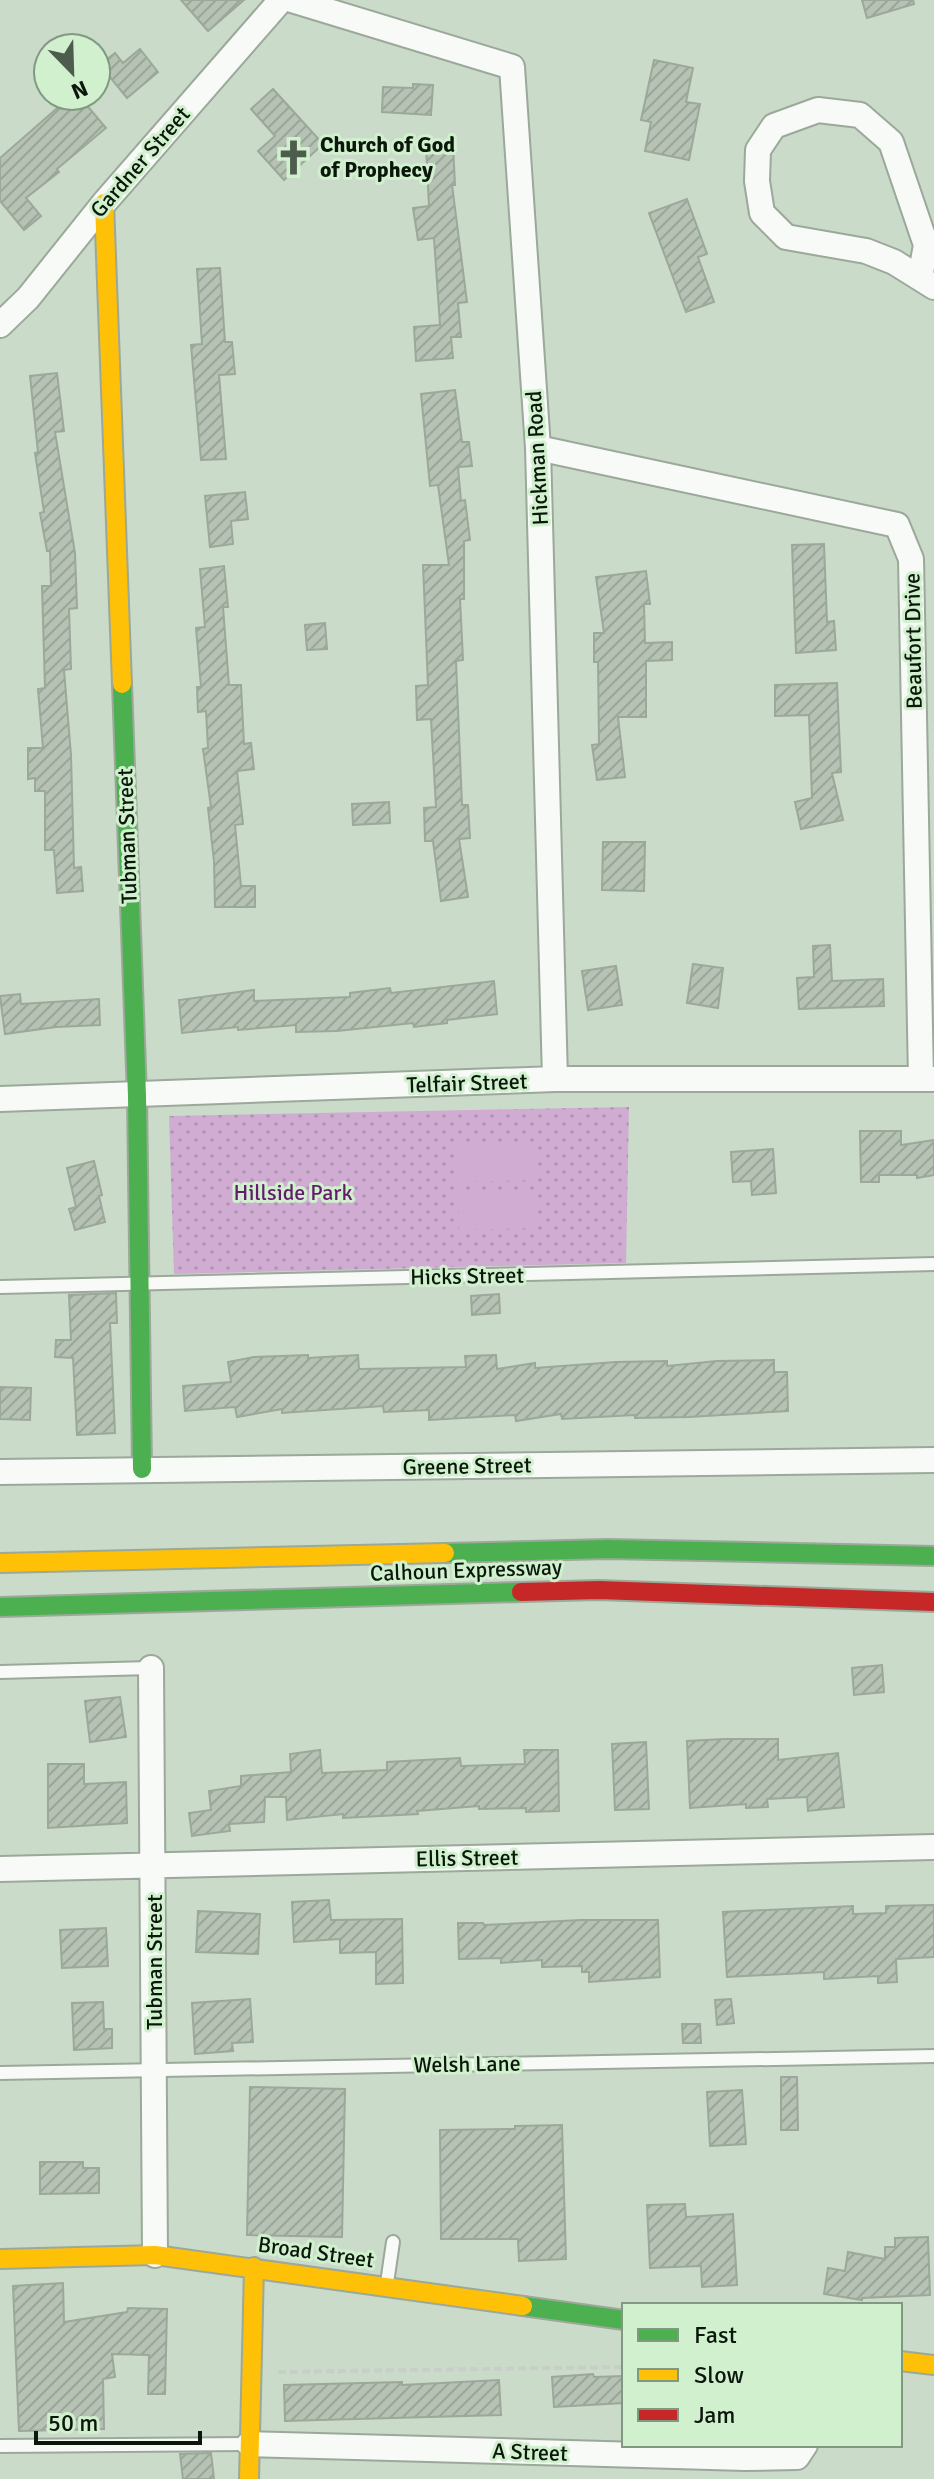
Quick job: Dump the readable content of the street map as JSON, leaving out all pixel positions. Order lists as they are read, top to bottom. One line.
{"streets":{"main road":["Tubman Street","Calhoun Expressway","Broad Street"],"street":["Gardner Street","Hickman Road","Beaufort Drive","Telfair Street","Greene Street","Ellis Street","A Street"],"lane":["Hicks Street","Welsh Lane"]},"crossings":[["Gardner Street","Tubman Street"],["Hickman Road","Beaufort Drive"],["Hickman Road","Telfair Street"],["Beaufort Drive","Telfair Street"],["Tubman Street","Telfair Street"],["Tubman Street","Hicks Street"],["Tubman Street","Greene Street"],["Tubman Street","Ellis Street"],["Tubman Street","Welsh Lane"],["Tubman Street","Broad Street"]],"parks":["Hillside Park"],"places":{"church":["Church of God of Prophecy"]},"legend":["Fast","Slow","Jam"],"scale_bar":"50 m","north":"bottom right"}
